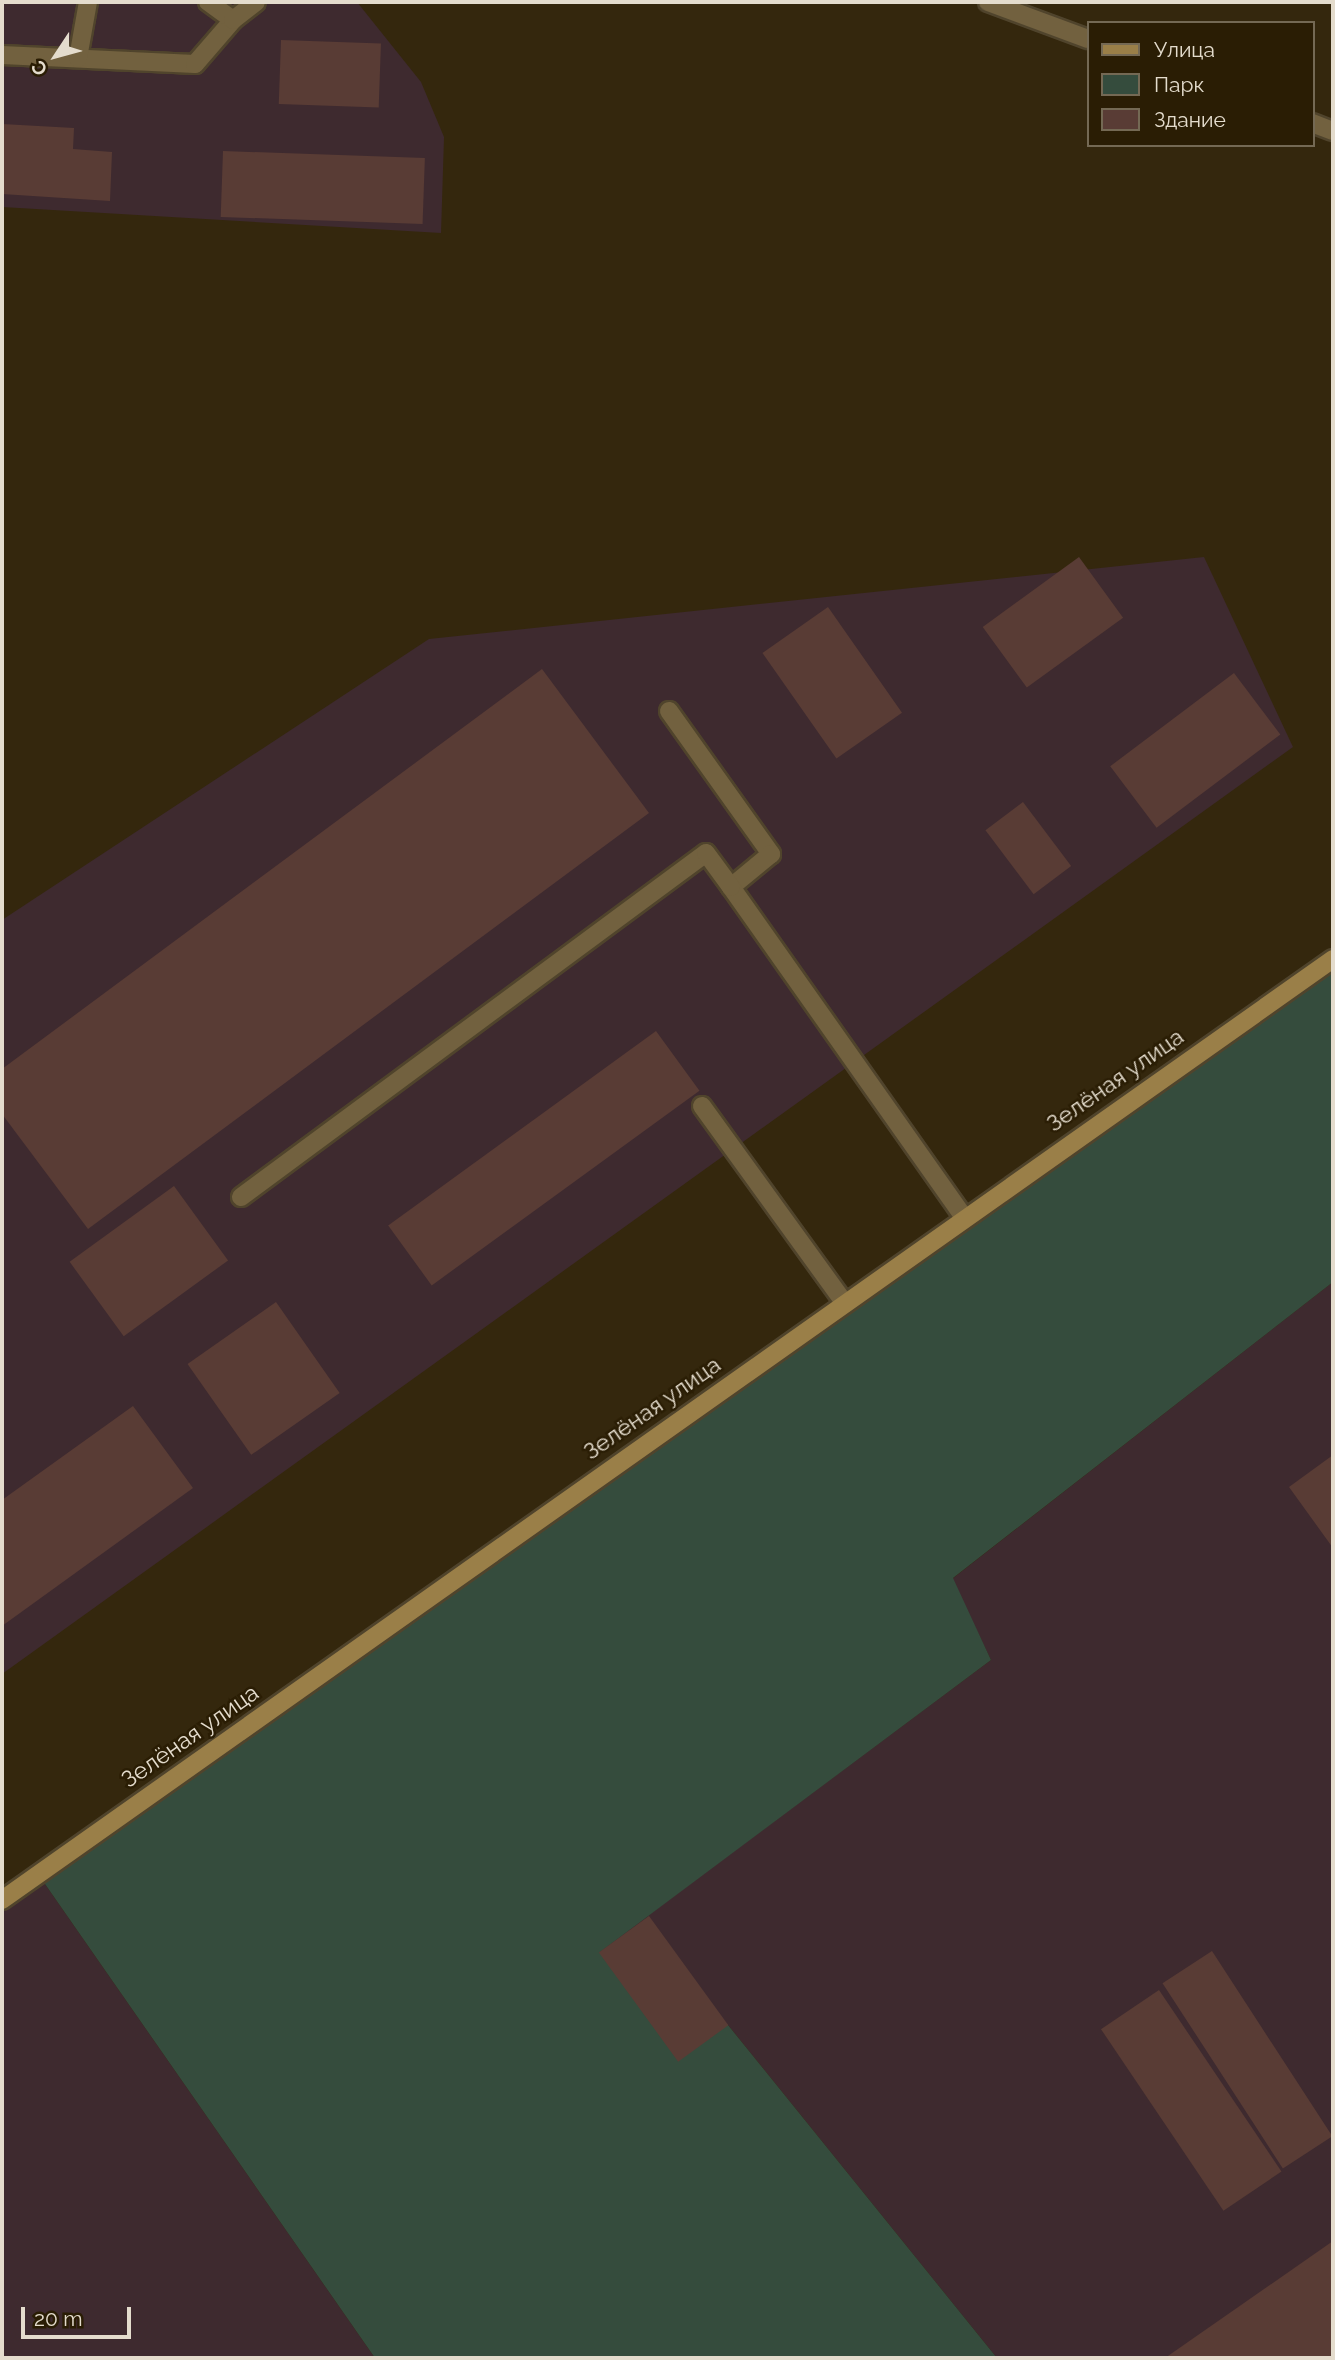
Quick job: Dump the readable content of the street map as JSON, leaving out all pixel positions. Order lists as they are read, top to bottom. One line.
{"streets":{"street":["Зелёная улица"]},"legend":["Улица","Парк","Здание"],"scale_bar":"20 m","north":"bottom left"}
